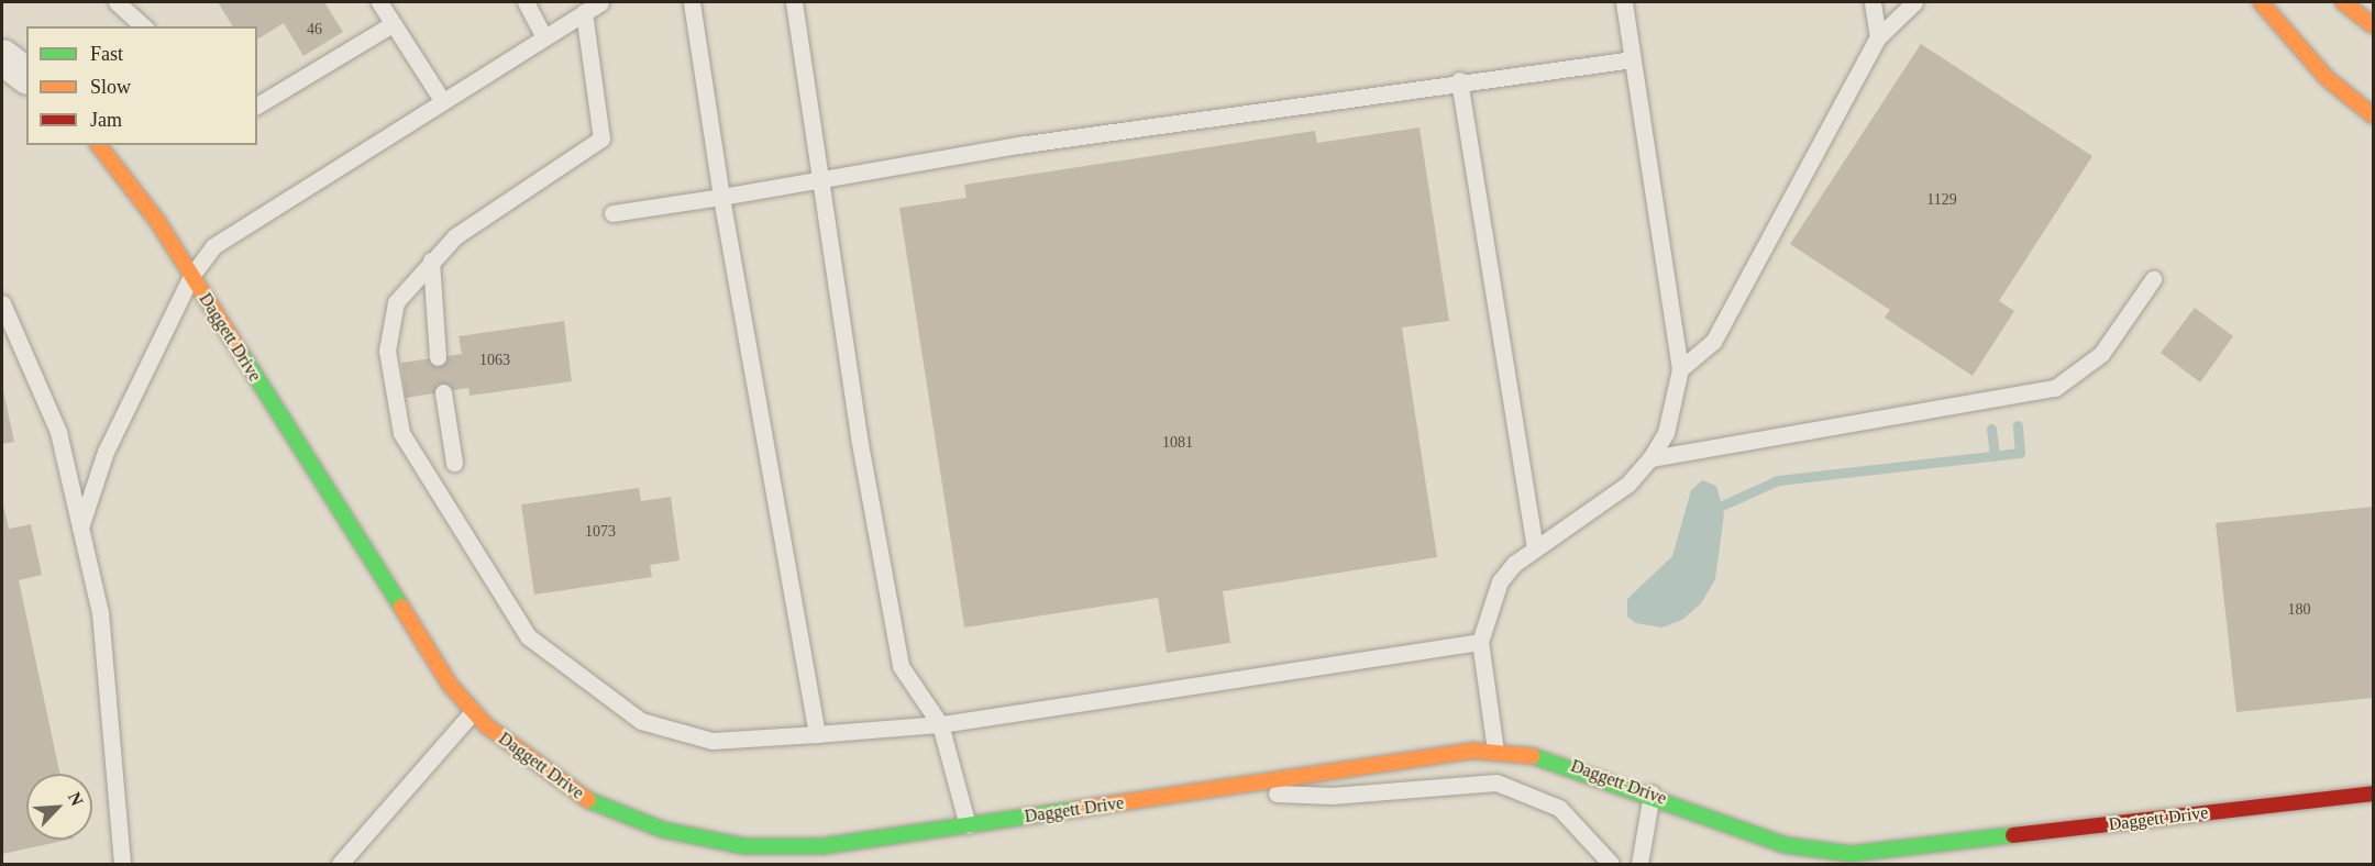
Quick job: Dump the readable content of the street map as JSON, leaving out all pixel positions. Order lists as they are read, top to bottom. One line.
{"streets":{"main road":["Daggett Drive"]},"house_numbers":["46","1129","1063","1081","1073","180"],"legend":["Fast","Slow","Jam"],"north":"top right"}
